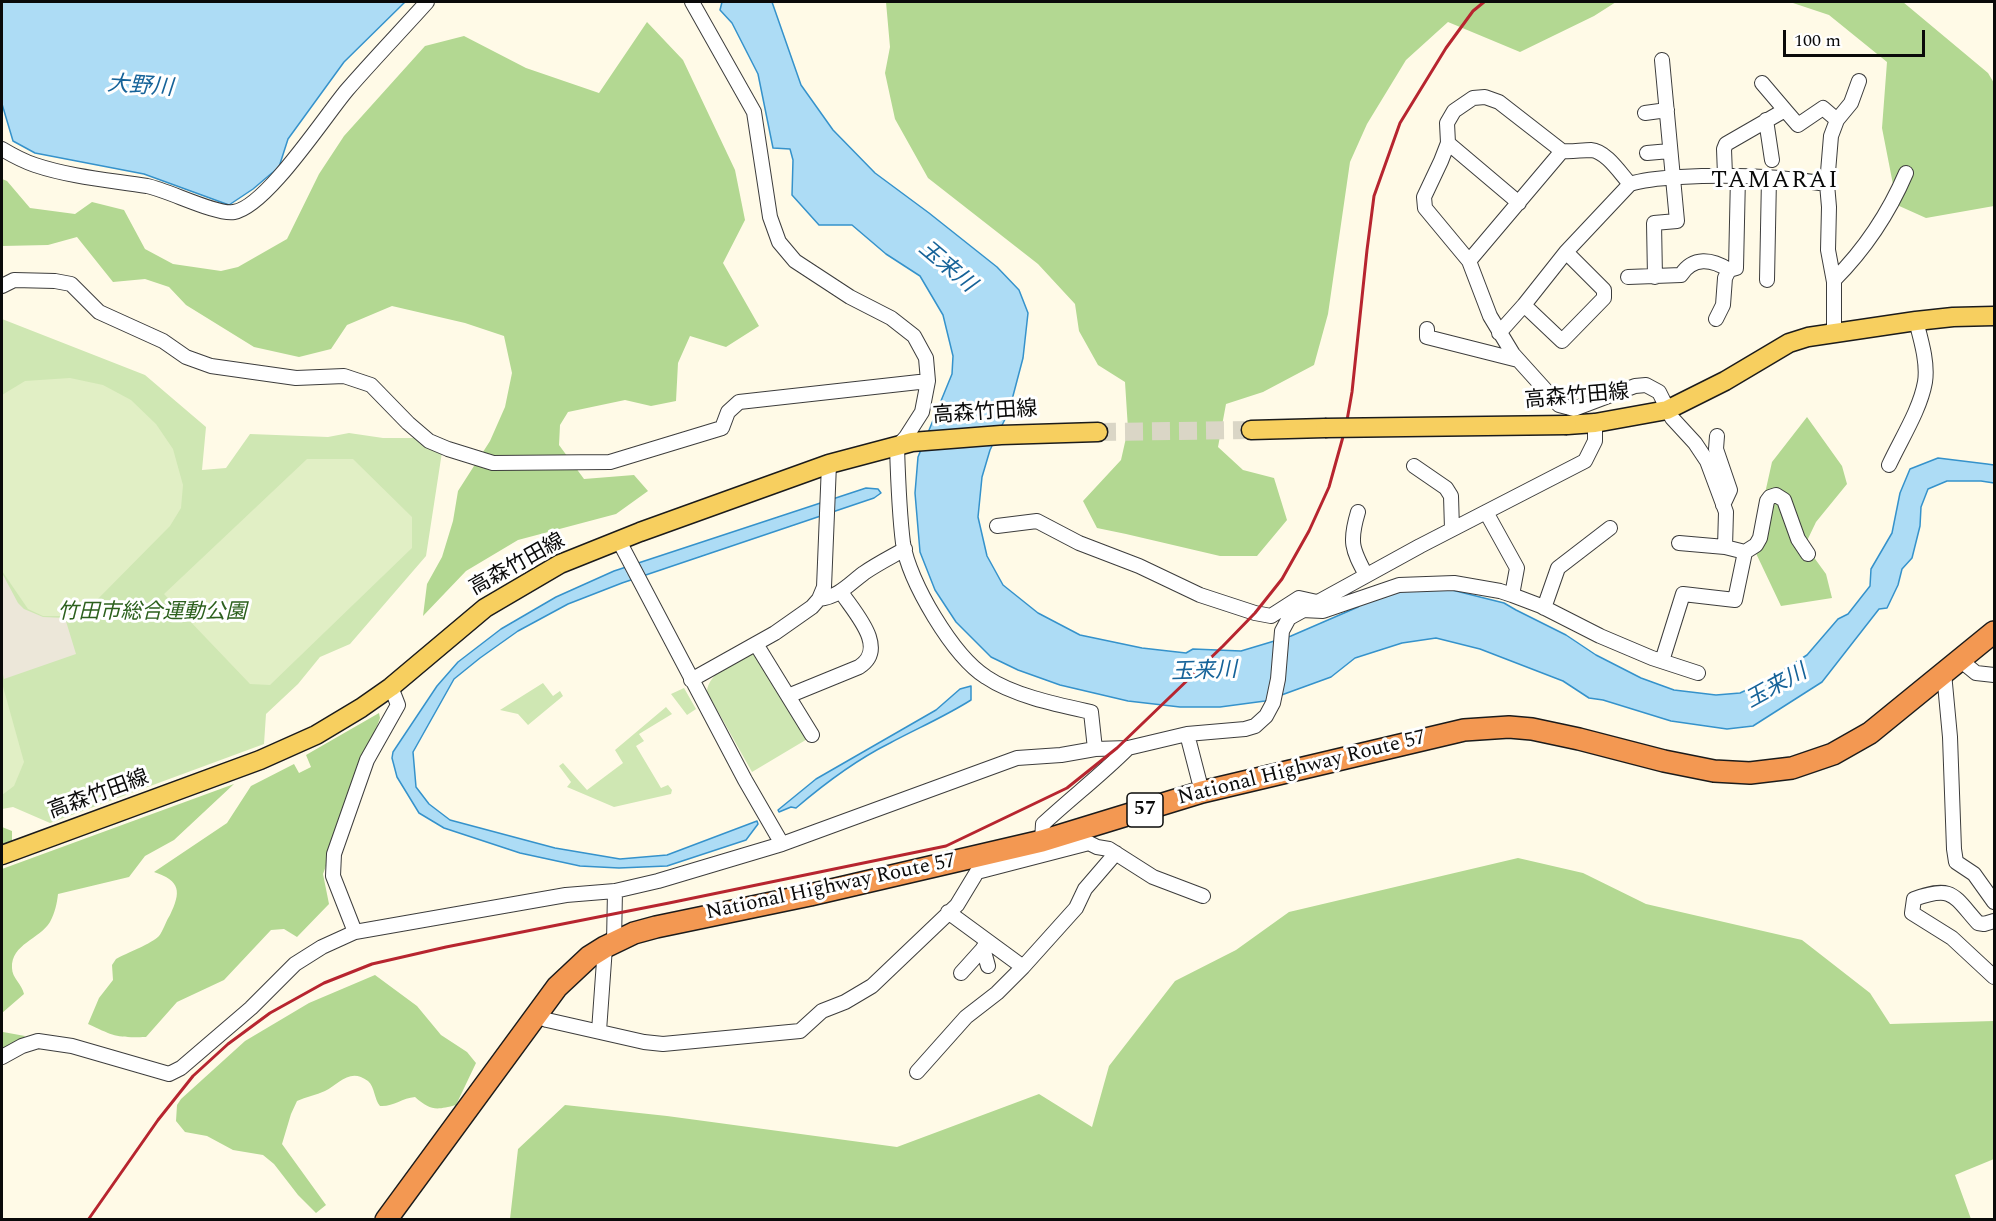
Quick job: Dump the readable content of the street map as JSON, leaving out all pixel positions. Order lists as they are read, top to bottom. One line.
{"streets":{"highway":["National Highway Route 57","57"],"main road":["高森竹田線"]},"districts":["TAMARAI"],"water":["大野川","玉来川"],"parks":["竹田市総合運動公園"],"scale_bar":"100 m"}
